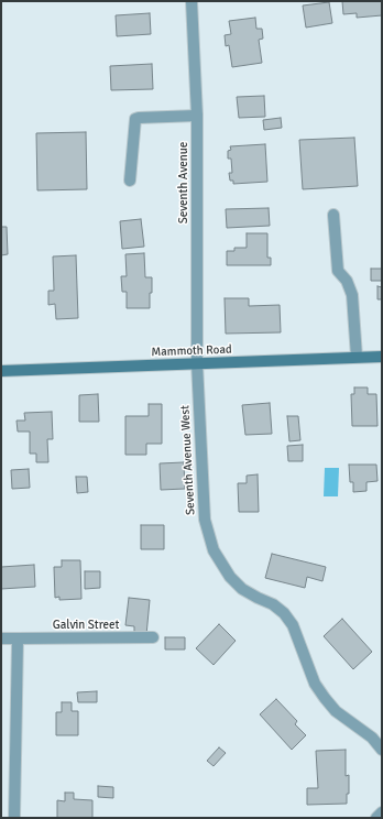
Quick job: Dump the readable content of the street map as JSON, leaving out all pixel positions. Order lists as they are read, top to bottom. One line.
{"streets":{"main road":["Mammoth Road"],"street":["Seventh Avenue","Seventh Avenue West","Galvin Street"]},"crossings":[["Seventh Avenue","Mammoth Road"],["Seventh Avenue","Seventh Avenue West"],["Mammoth Road","Seventh Avenue West"]]}
